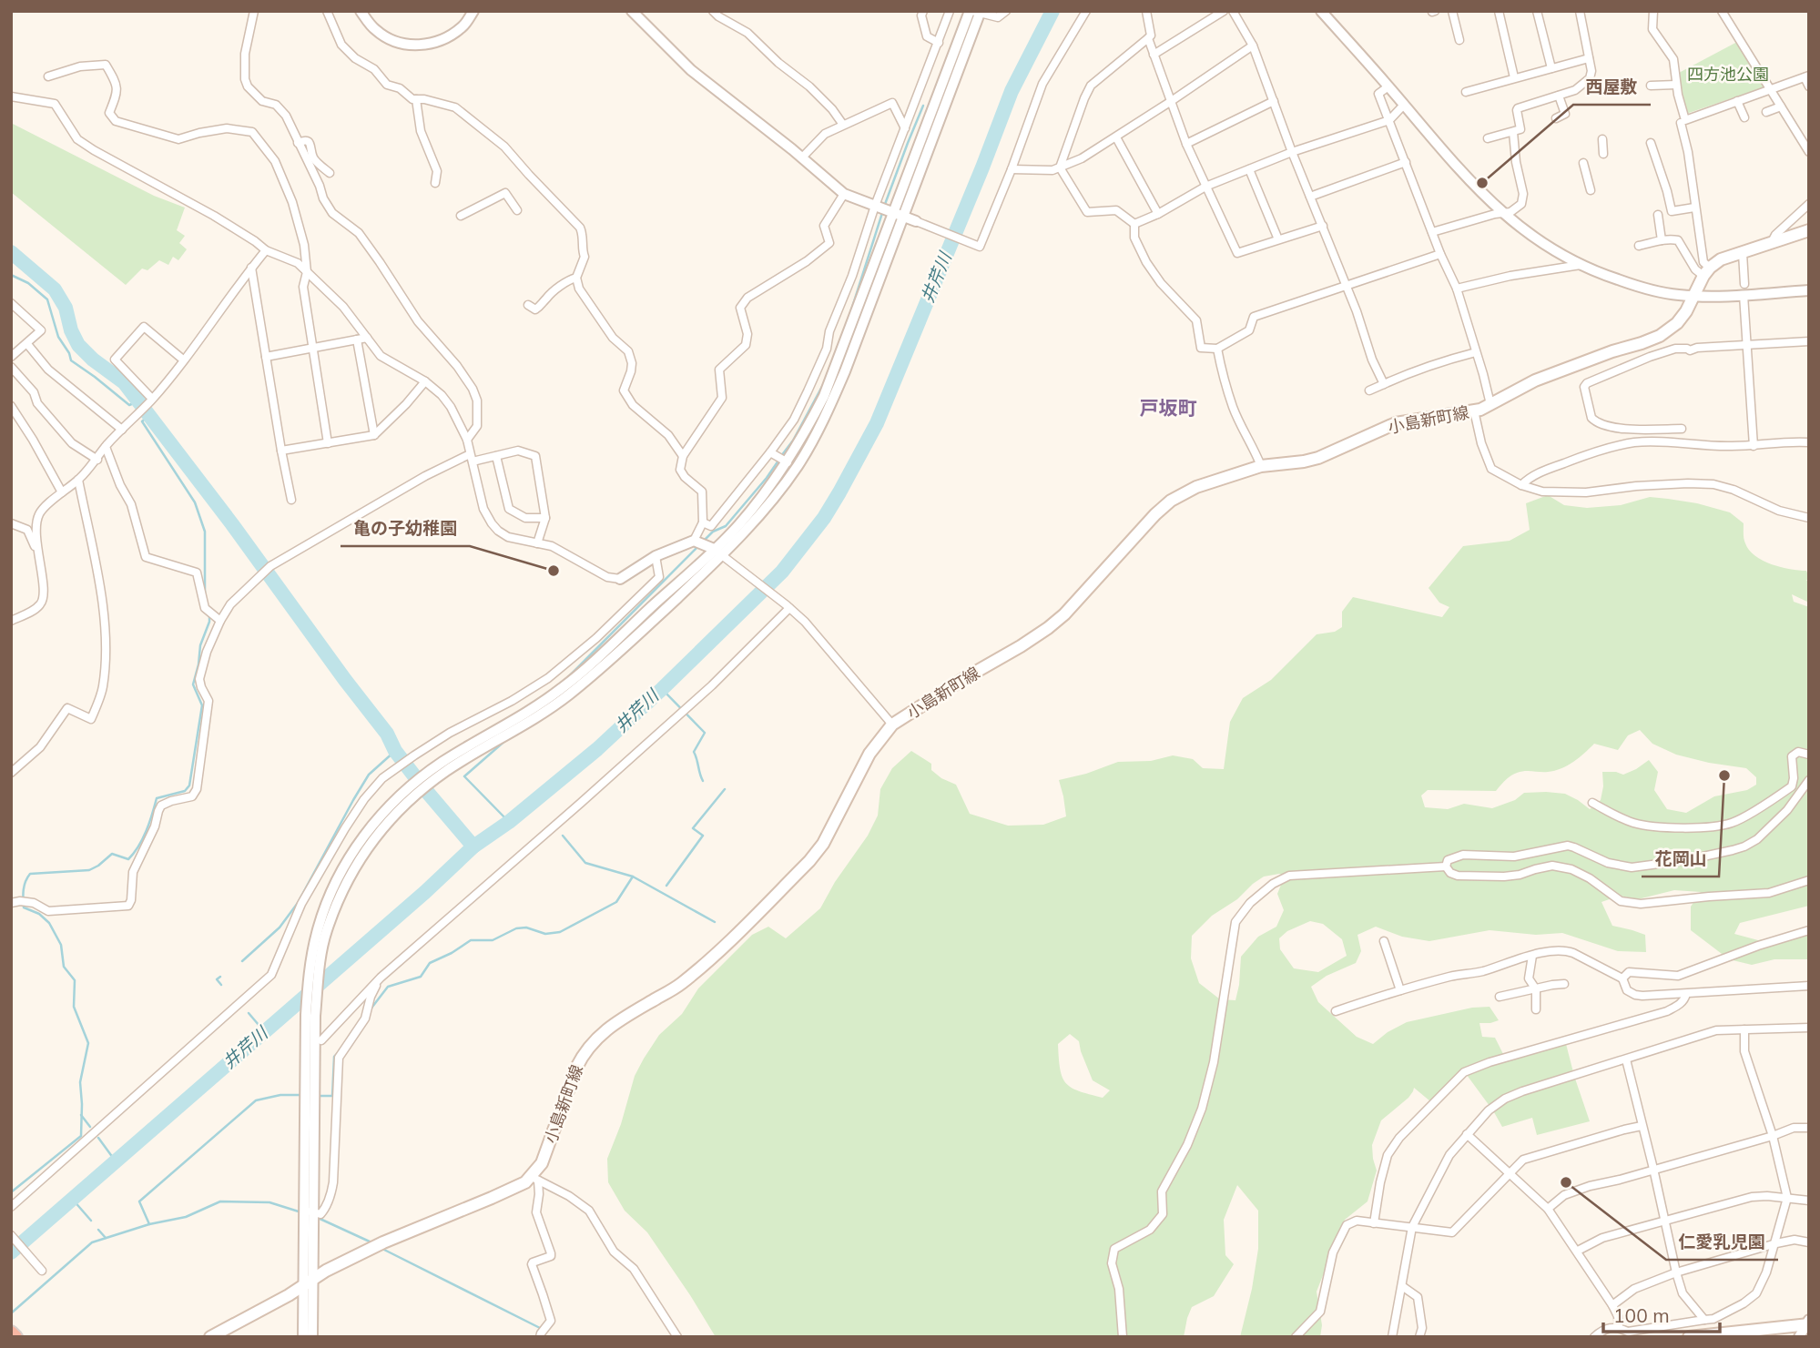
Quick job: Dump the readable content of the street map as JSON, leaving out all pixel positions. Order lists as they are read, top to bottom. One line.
{"streets":{"main road":["小島新町線"]},"districts":["戸坂町"],"water":["井芹川"],"parks":["四方池公園"],"places":["西屋敷","亀の子幼稚園","花岡山","仁愛乳児園"],"scale_bar":"100 m"}
